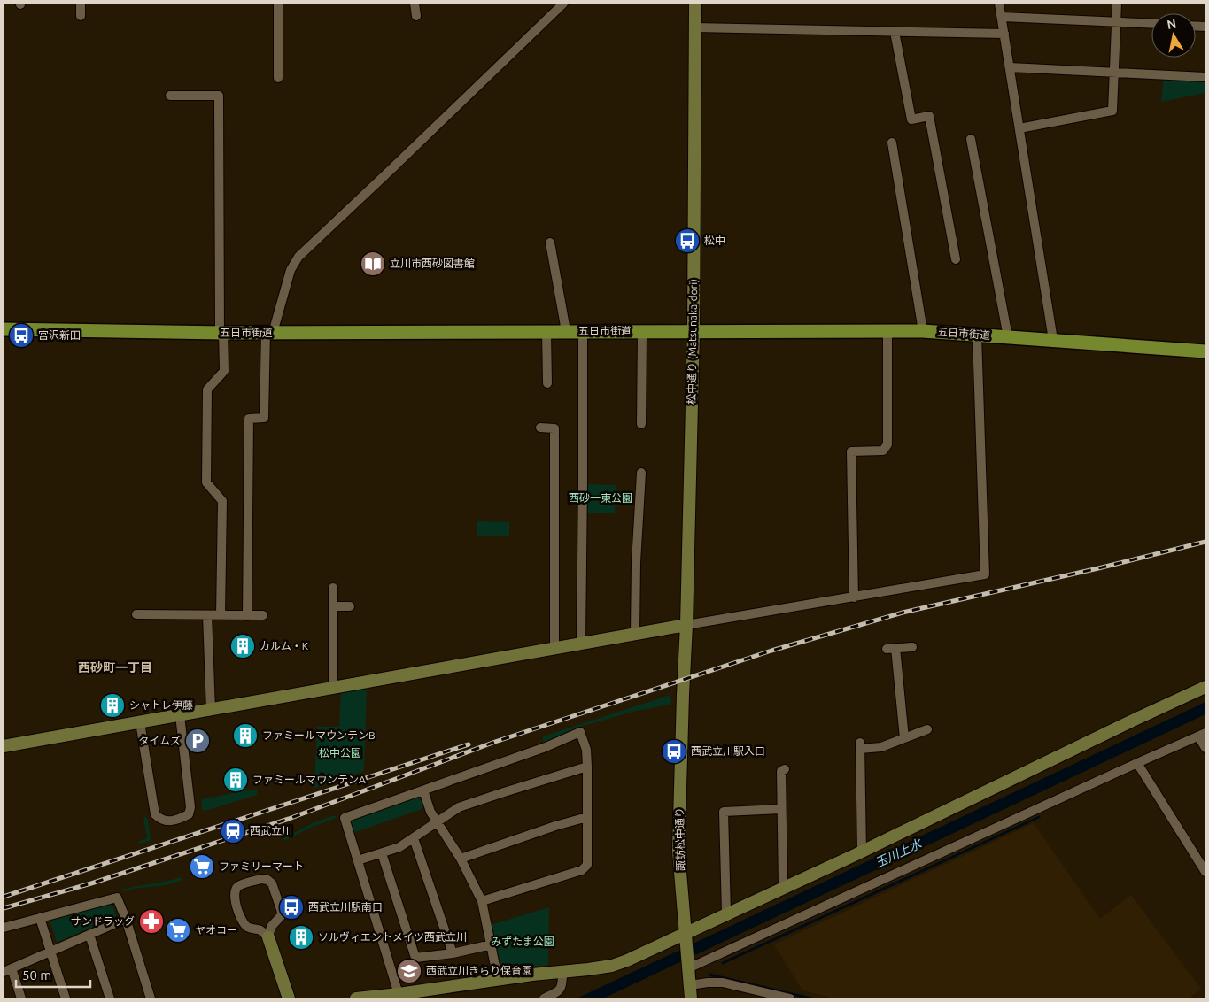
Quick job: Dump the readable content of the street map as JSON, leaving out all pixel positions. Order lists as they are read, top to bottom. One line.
{"streets":{"main road":["五日市街道"],"street":["松中通り (Matsunaka-dori)","諏訪松中通り"]},"crossings":[["五日市街道","松中通り (Matsunaka-dori)"],["松中通り (Matsunaka-dori)","諏訪松中通り"]],"districts":["西砂町一丁目"],"water":["玉川上水"],"parks":["西砂一東公園","松中公園","みずたま公園"],"places":{"bus stop":["松中","宮沢新田","西武立川駅入口","西武立川駅南口"],"library":["立川市西砂図書館"],"building":["カルム・K","シャトレ伊藤","ファミールマウンテンB","ファミールマウンテンA","ソルヴィエントメイツ西武立川"],"parking":["タイムズ"],"station":["西武立川"],"supermarket":["ファミリーマート","ヤオコー"],"pharmacy":["サンドラッグ"],"school or university":["西武立川きらり保育園"]},"scale_bar":"50 m","north":"top"}
